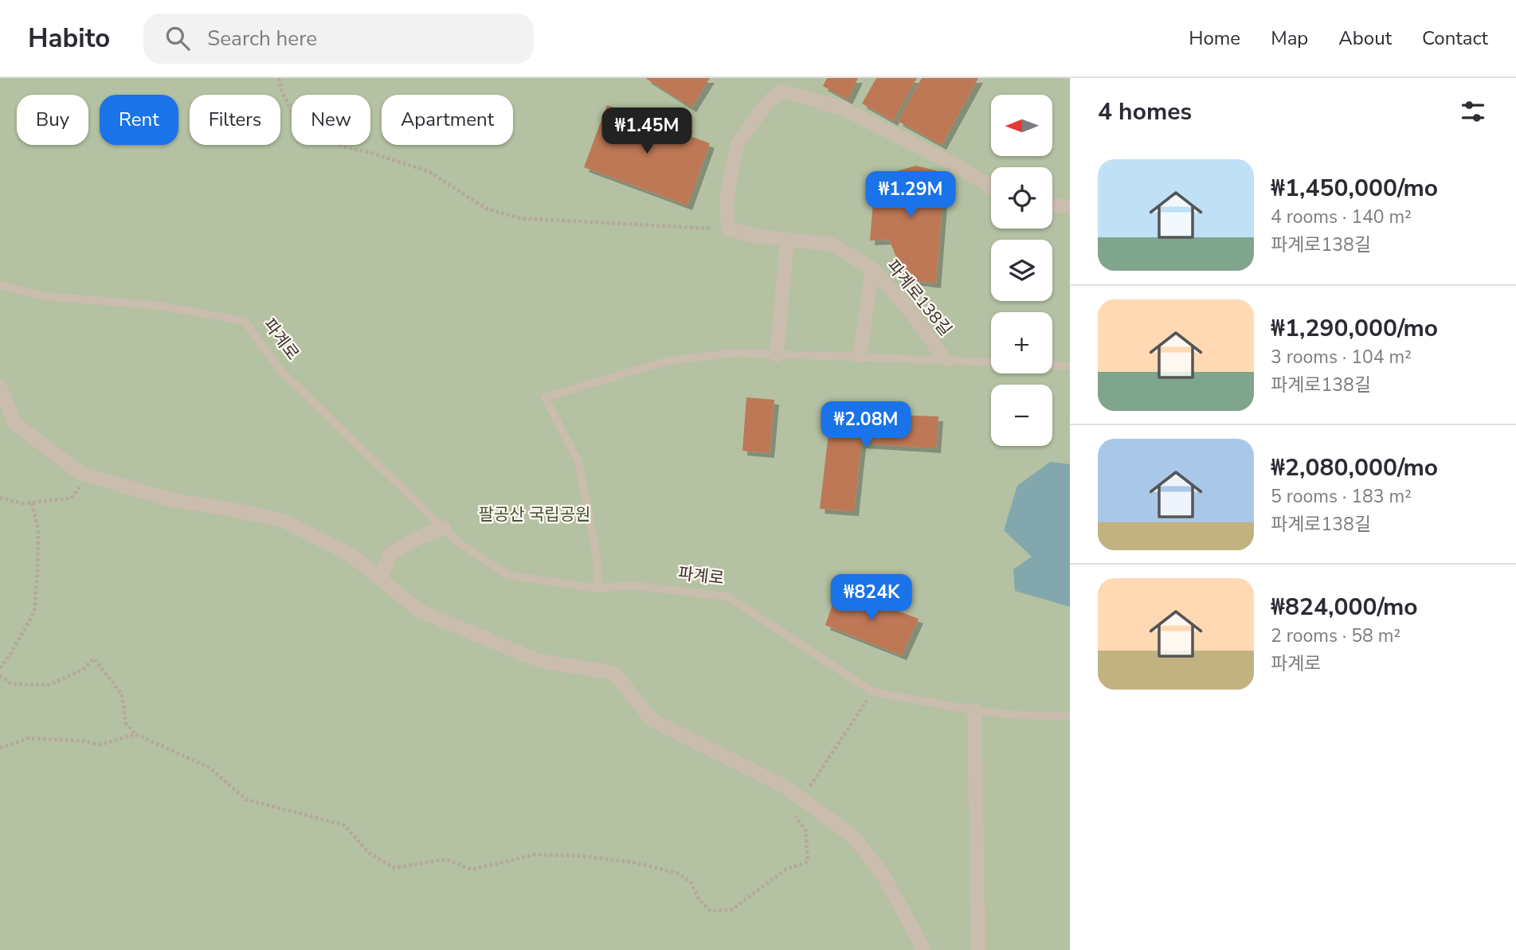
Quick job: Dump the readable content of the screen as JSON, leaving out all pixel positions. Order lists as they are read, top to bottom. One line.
{"streets":{"street":["파계로138길"],"lane":["파계로"]},"crossings":[["파계로138길","파계로"]],"parks":["팔공산 국립공원"],"north":"left","page":{"header":"Habito","search":"Search here","nav":["Home","Map","About","Contact"],"heading":"4 homes","map_buttons":["+","−"],"chip":["Buy","Rent","Filters","New","Apartment"],"price":["₩1.45M","₩1.29M","₩2.08M","₩824K"],"list":[{"name":"₩1,450,000/mo","note":"4 rooms · 140 m² · 파계로138길"},{"name":"₩1,290,000/mo","note":"3 rooms · 104 m² · 파계로138길"},{"name":"₩2,080,000/mo","note":"5 rooms · 183 m² · 파계로138길"},{"name":"₩824,000/mo","note":"2 rooms · 58 m² · 파계로"}]}}
